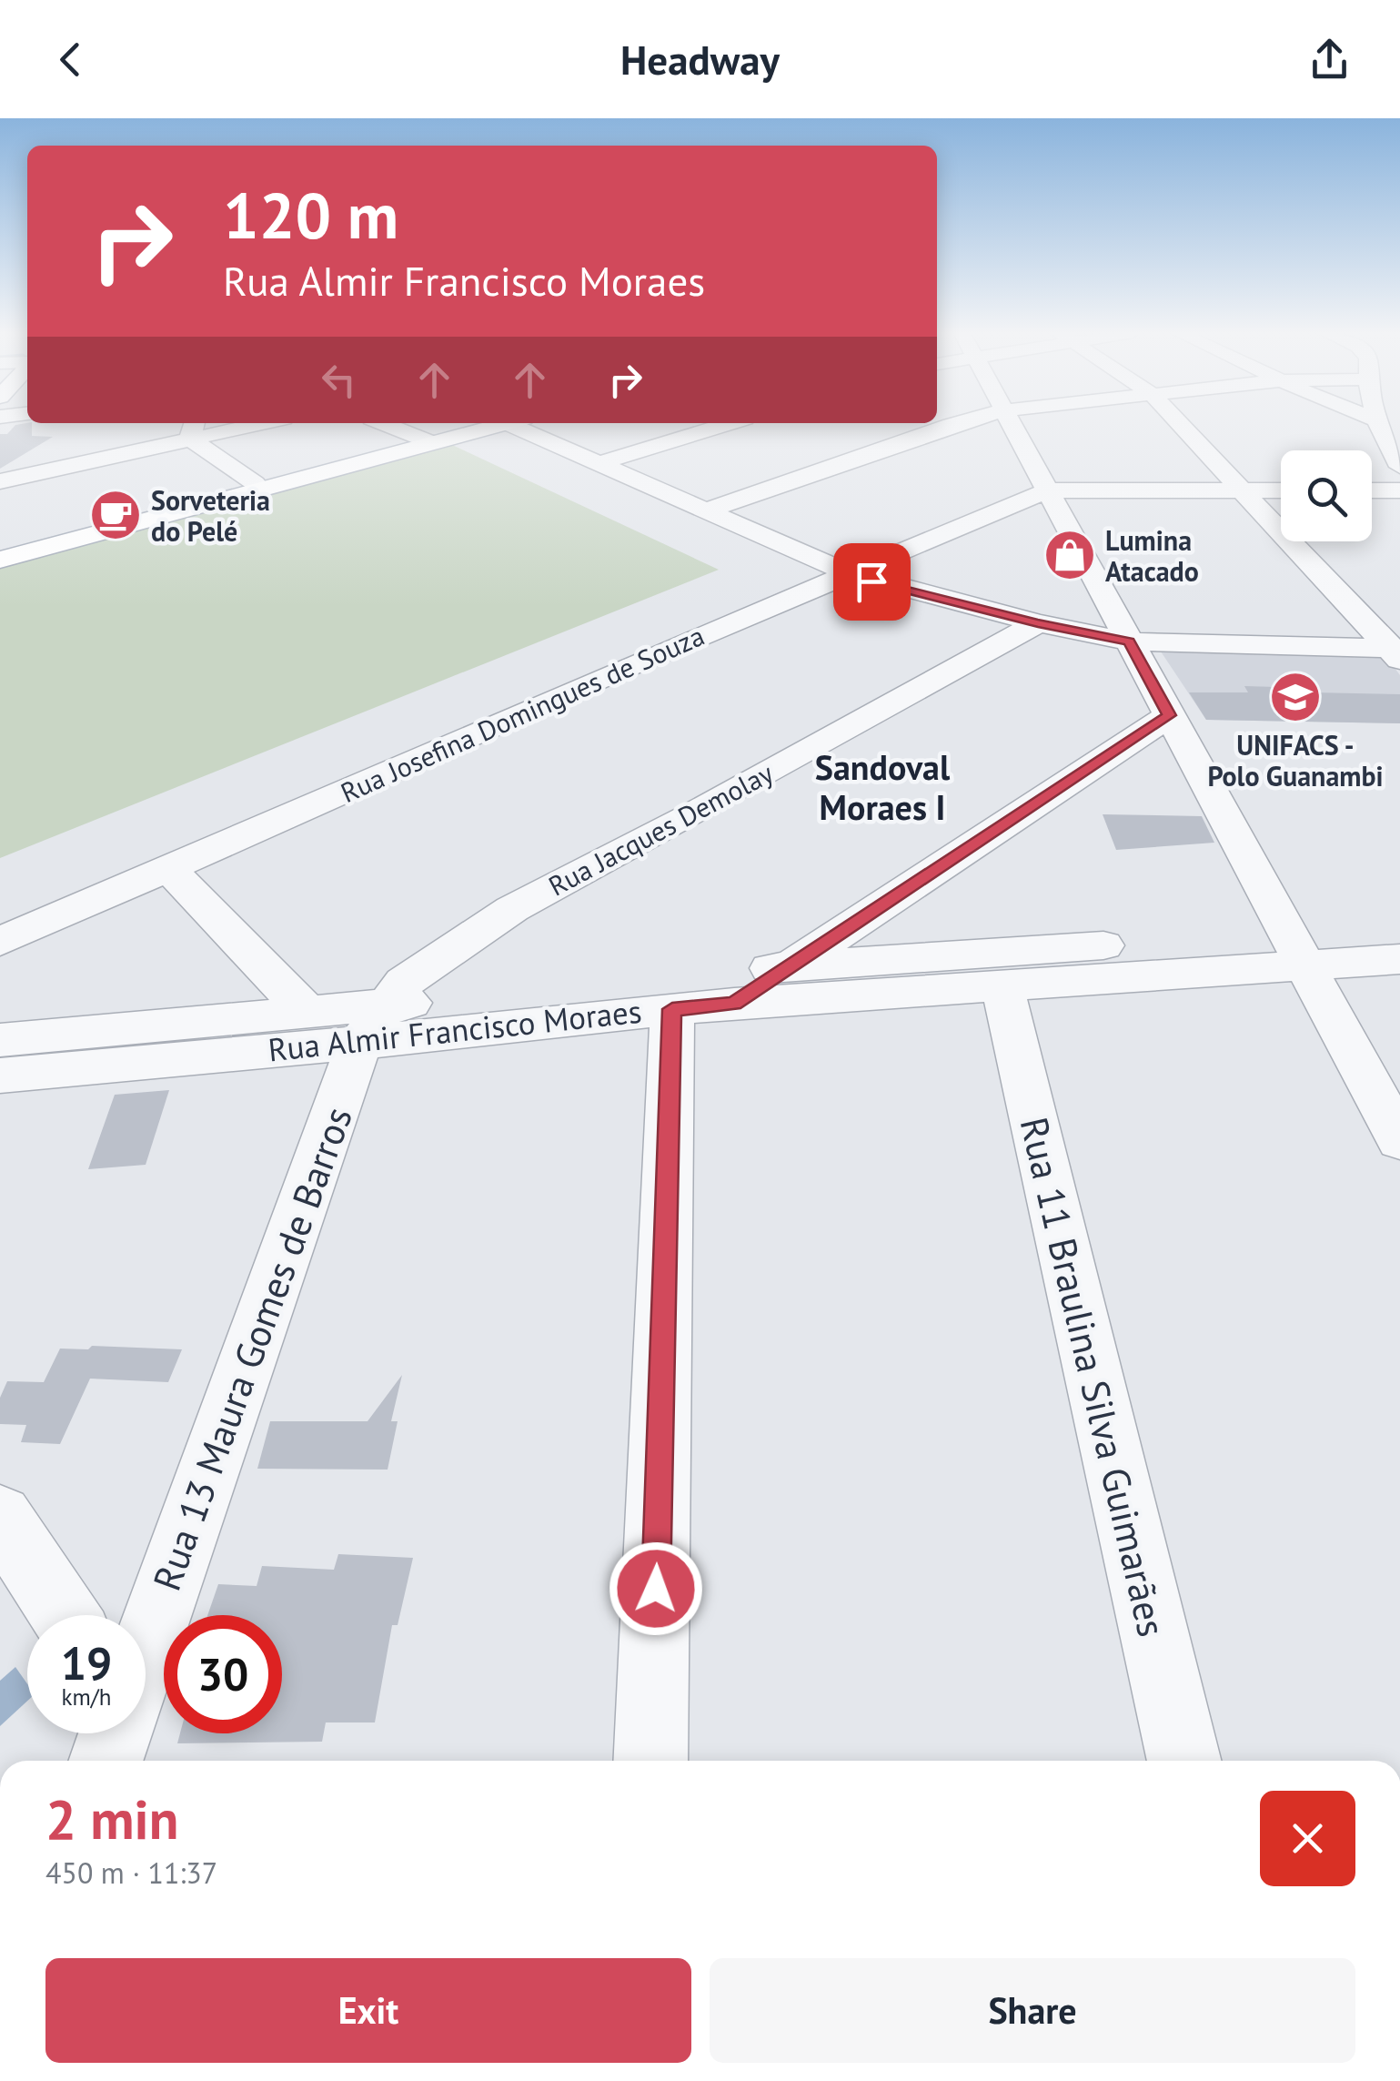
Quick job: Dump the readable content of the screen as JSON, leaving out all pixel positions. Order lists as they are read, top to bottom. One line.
{"streets":{"street":["Rua Josefina Domingues de Souza","Rua Jacques Demolay","Rua Almir Francisco Moraes","Rua 13 Maura Gomes de Barros","Rua 11 Braulina Silva Guimarães"]},"crossings":[["Rua Jacques Demolay","Rua Almir Francisco Moraes"],["Rua Jacques Demolay","Rua 13 Maura Gomes de Barros"],["Rua Almir Francisco Moraes","Rua 13 Maura Gomes de Barros"],["Rua Almir Francisco Moraes","Rua 11 Braulina Silva Guimarães"]],"districts":["Sandoval Moraes I"],"places":{"cafe":["Sorveteria do Pelé"],"shop":["Lumina Atacado"],"school or university":["UNIFACS - Polo Guanambi"]},"page":{"header":"Headway","turn":["120 m","Rua Almir Francisco Moraes"],"speed":"19 km/h","limit":"30","heading":["2 min","450 m · 11:37"],"buttons":["Exit","Share"]}}
